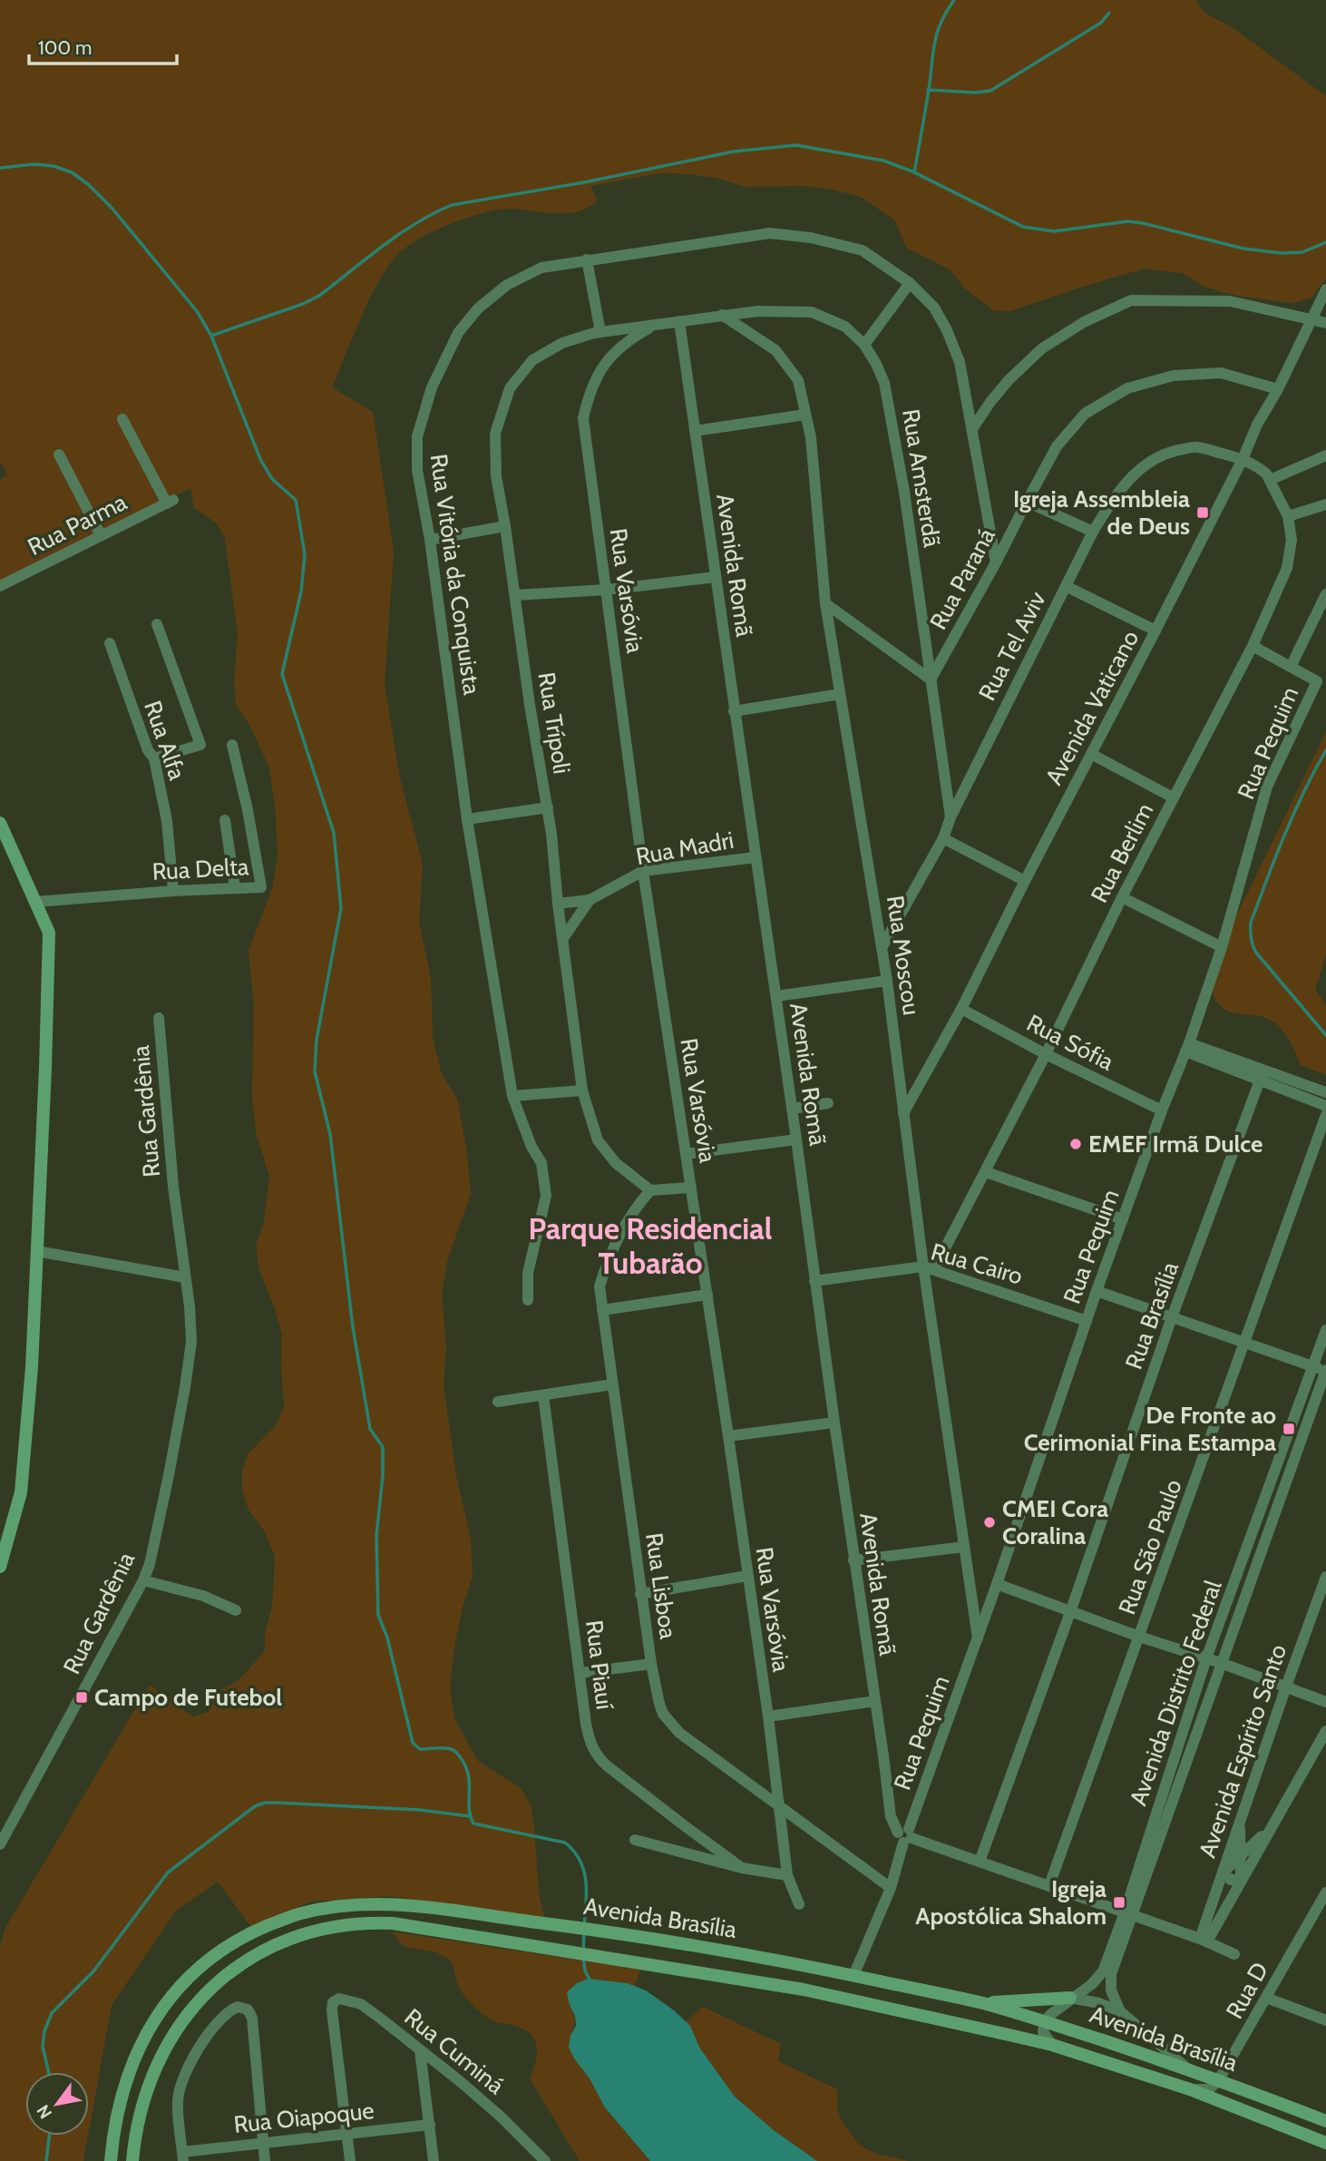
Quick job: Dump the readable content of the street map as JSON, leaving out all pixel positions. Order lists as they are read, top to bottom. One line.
{"streets":{"street":["Rua Amsterdã","Rua Parma","Avenida Romã","Rua Vitória da Conquista","Rua Paraná","Rua Varsóvia","Rua Tel Aviv","Avenida Vaticano","Rua Trípoli","Rua Alfa","Rua Pequim","Rua Madri","Rua Berlim","Rua Delta","Rua Moscou","Rua Sófia","Rua Gardênia","Rua Cairo","Rua Brasília","Rua São Paulo","Rua Lisboa","Rua Piauí","Avenida Distrito Federal","Avenida Espírito Santo","Avenida Brasília","Rua D","Rua Cuminá","Rua Oiapoque"]},"crossings":[["Rua Amsterdã","Avenida Romã"],["Rua Amsterdã","Rua Paraná"],["Rua Amsterdã","Rua Tel Aviv"],["Rua Amsterdã","Rua Trípoli"],["Rua Amsterdã","Rua Moscou"],["Avenida Romã","Rua Trípoli"],["Avenida Romã","Rua Pequim"],["Avenida Romã","Rua Madri"],["Avenida Romã","Rua Cairo"],["Rua Vitória da Conquista","Rua Paraná"],["Rua Paraná","Avenida Vaticano"],["Rua Varsóvia","Rua Trípoli"],["Rua Varsóvia","Rua Madri"],["Rua Varsóvia","Rua Lisboa"],["Rua Tel Aviv","Avenida Vaticano"],["Rua Tel Aviv","Rua Berlim"],["Rua Tel Aviv","Rua Moscou"],["Avenida Vaticano","Rua Berlim"],["Avenida Vaticano","Rua Moscou"],["Avenida Vaticano","Rua Sófia"],["Rua Trípoli","Rua Madri"],["Rua Trípoli","Rua Lisboa"],["Rua Alfa","Rua Delta"],["Rua Pequim","Rua Moscou"],["Rua Pequim","Rua Sófia"],["Rua Pequim","Rua Cairo"],["Rua Pequim","Rua Lisboa"],["Rua Pequim","Avenida Brasília"],["Rua Berlim","Rua Moscou"],["Rua Berlim","Rua Sófia"],["Rua Berlim","Rua Cairo"],["Rua Moscou","Rua Cairo"],["Avenida Distrito Federal","Avenida Brasília"],["Avenida Brasília","Rua D"],["Rua Cuminá","Rua Oiapoque"]],"districts":["Parque Residencial Tubarão"],"places":{"transit":["Igreja Assembleia de Deus","De Fronte ao Cerimonial Fina Estampa","Campo de Futebol","Igreja Apostólica Shalom"],"other":["EMEF Irmã Dulce","CMEI Cora Coralina"]},"scale_bar":"100 m","north":"bottom left"}
